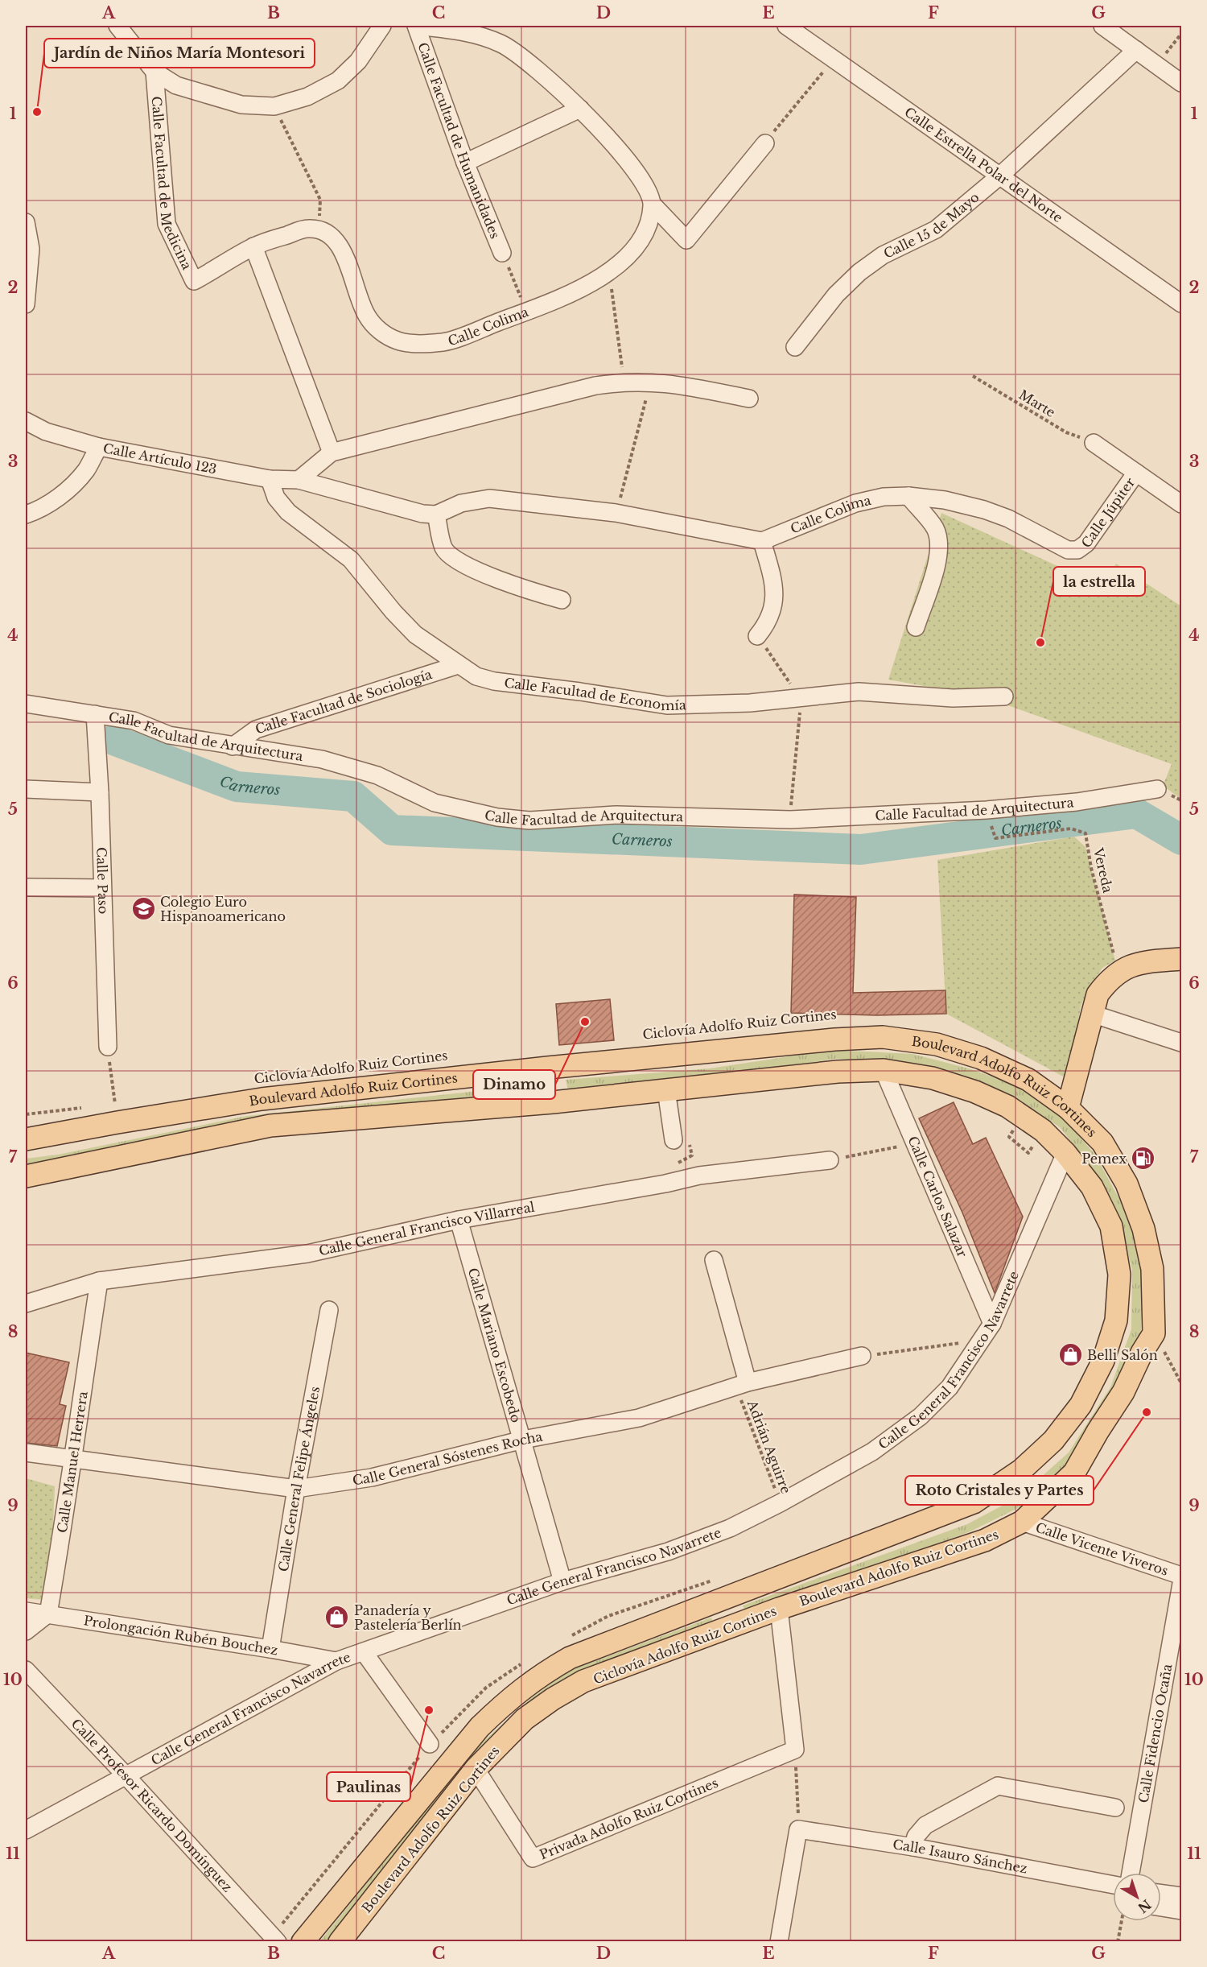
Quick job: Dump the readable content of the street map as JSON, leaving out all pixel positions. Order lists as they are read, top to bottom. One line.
{"streets":{"main road":["Boulevard Adolfo Ruiz Cortines"],"street":["Calle Facultad de Humanidades","Calle Estrella Polar del Norte","Calle Facultad de Medicina","Calle 15 de Mayo","Calle Colima","Calle Artículo 123","Calle Júpiter","Calle Facultad de Economía","Calle Facultad de Sociología","Calle Facultad de Arquitectura","Calle Paso","Calle Carlos Salazar","Calle General Francisco Villarreal","Calle Mariano Escobedo","Calle General Francisco Navarrete","Calle General Sóstenes Rocha","Calle Manuel Herrera","Calle General Felipe Ángeles","Calle Vicente Viveros","Prolongación Rubén Bouchez","Calle Fidencio Ocaña","Calle Profesor Ricardo Domínguez","Privada Adolfo Ruiz Cortines","Calle Isauro Sánchez"],"path":["Marte","Vereda","Adrián Aguirre"]},"crossings":[["Calle Estrella Polar del Norte","Calle 15 de Mayo"],["Calle Colima","Calle Júpiter"],["Calle Artículo 123","Calle Facultad de Economía"],["Calle Facultad de Economía","Calle Facultad de Sociología"],["Calle Facultad de Sociología","Calle Facultad de Arquitectura"],["Calle Facultad de Arquitectura","Calle Paso"],["Boulevard Adolfo Ruiz Cortines","Calle Carlos Salazar"],["Boulevard Adolfo Ruiz Cortines","Calle General Francisco Navarrete"],["Boulevard Adolfo Ruiz Cortines","Calle Vicente Viveros"],["Boulevard Adolfo Ruiz Cortines","Privada Adolfo Ruiz Cortines"],["Calle Carlos Salazar","Calle General Francisco Navarrete"],["Calle General Francisco Villarreal","Calle Mariano Escobedo"],["Calle General Francisco Villarreal","Calle Manuel Herrera"],["Calle Mariano Escobedo","Calle General Francisco Navarrete"],["Calle Mariano Escobedo","Calle General Sóstenes Rocha"],["Calle General Francisco Navarrete","Adrián Aguirre"],["Calle General Francisco Navarrete","Prolongación Rubén Bouchez"],["Calle General Francisco Navarrete","Calle Profesor Ricardo Domínguez"],["Adrián Aguirre","Calle General Sóstenes Rocha"],["Calle General Sóstenes Rocha","Calle Manuel Herrera"],["Calle General Sóstenes Rocha","Calle General Felipe Ángeles"],["Calle Manuel Herrera","Prolongación Rubén Bouchez"],["Calle General Felipe Ángeles","Prolongación Rubén Bouchez"]],"water":["Carneros"],"places":{"other":["Jardín de Niños María Montesori","la estrella","Dinamo","Roto Cristales y Partes","Paulinas"],"school or university":["Colegio Euro Hispanoamericano"],"fuel station":["Pemex"],"shop":["Belli Salón","Panadería y Pastelería Berlín"]},"north":"bottom right","grid":{"columns":["A","B","C","D","E","F","G"],"rows":["1","2","3","4","5","6","7","8","9","10","11"]}}
